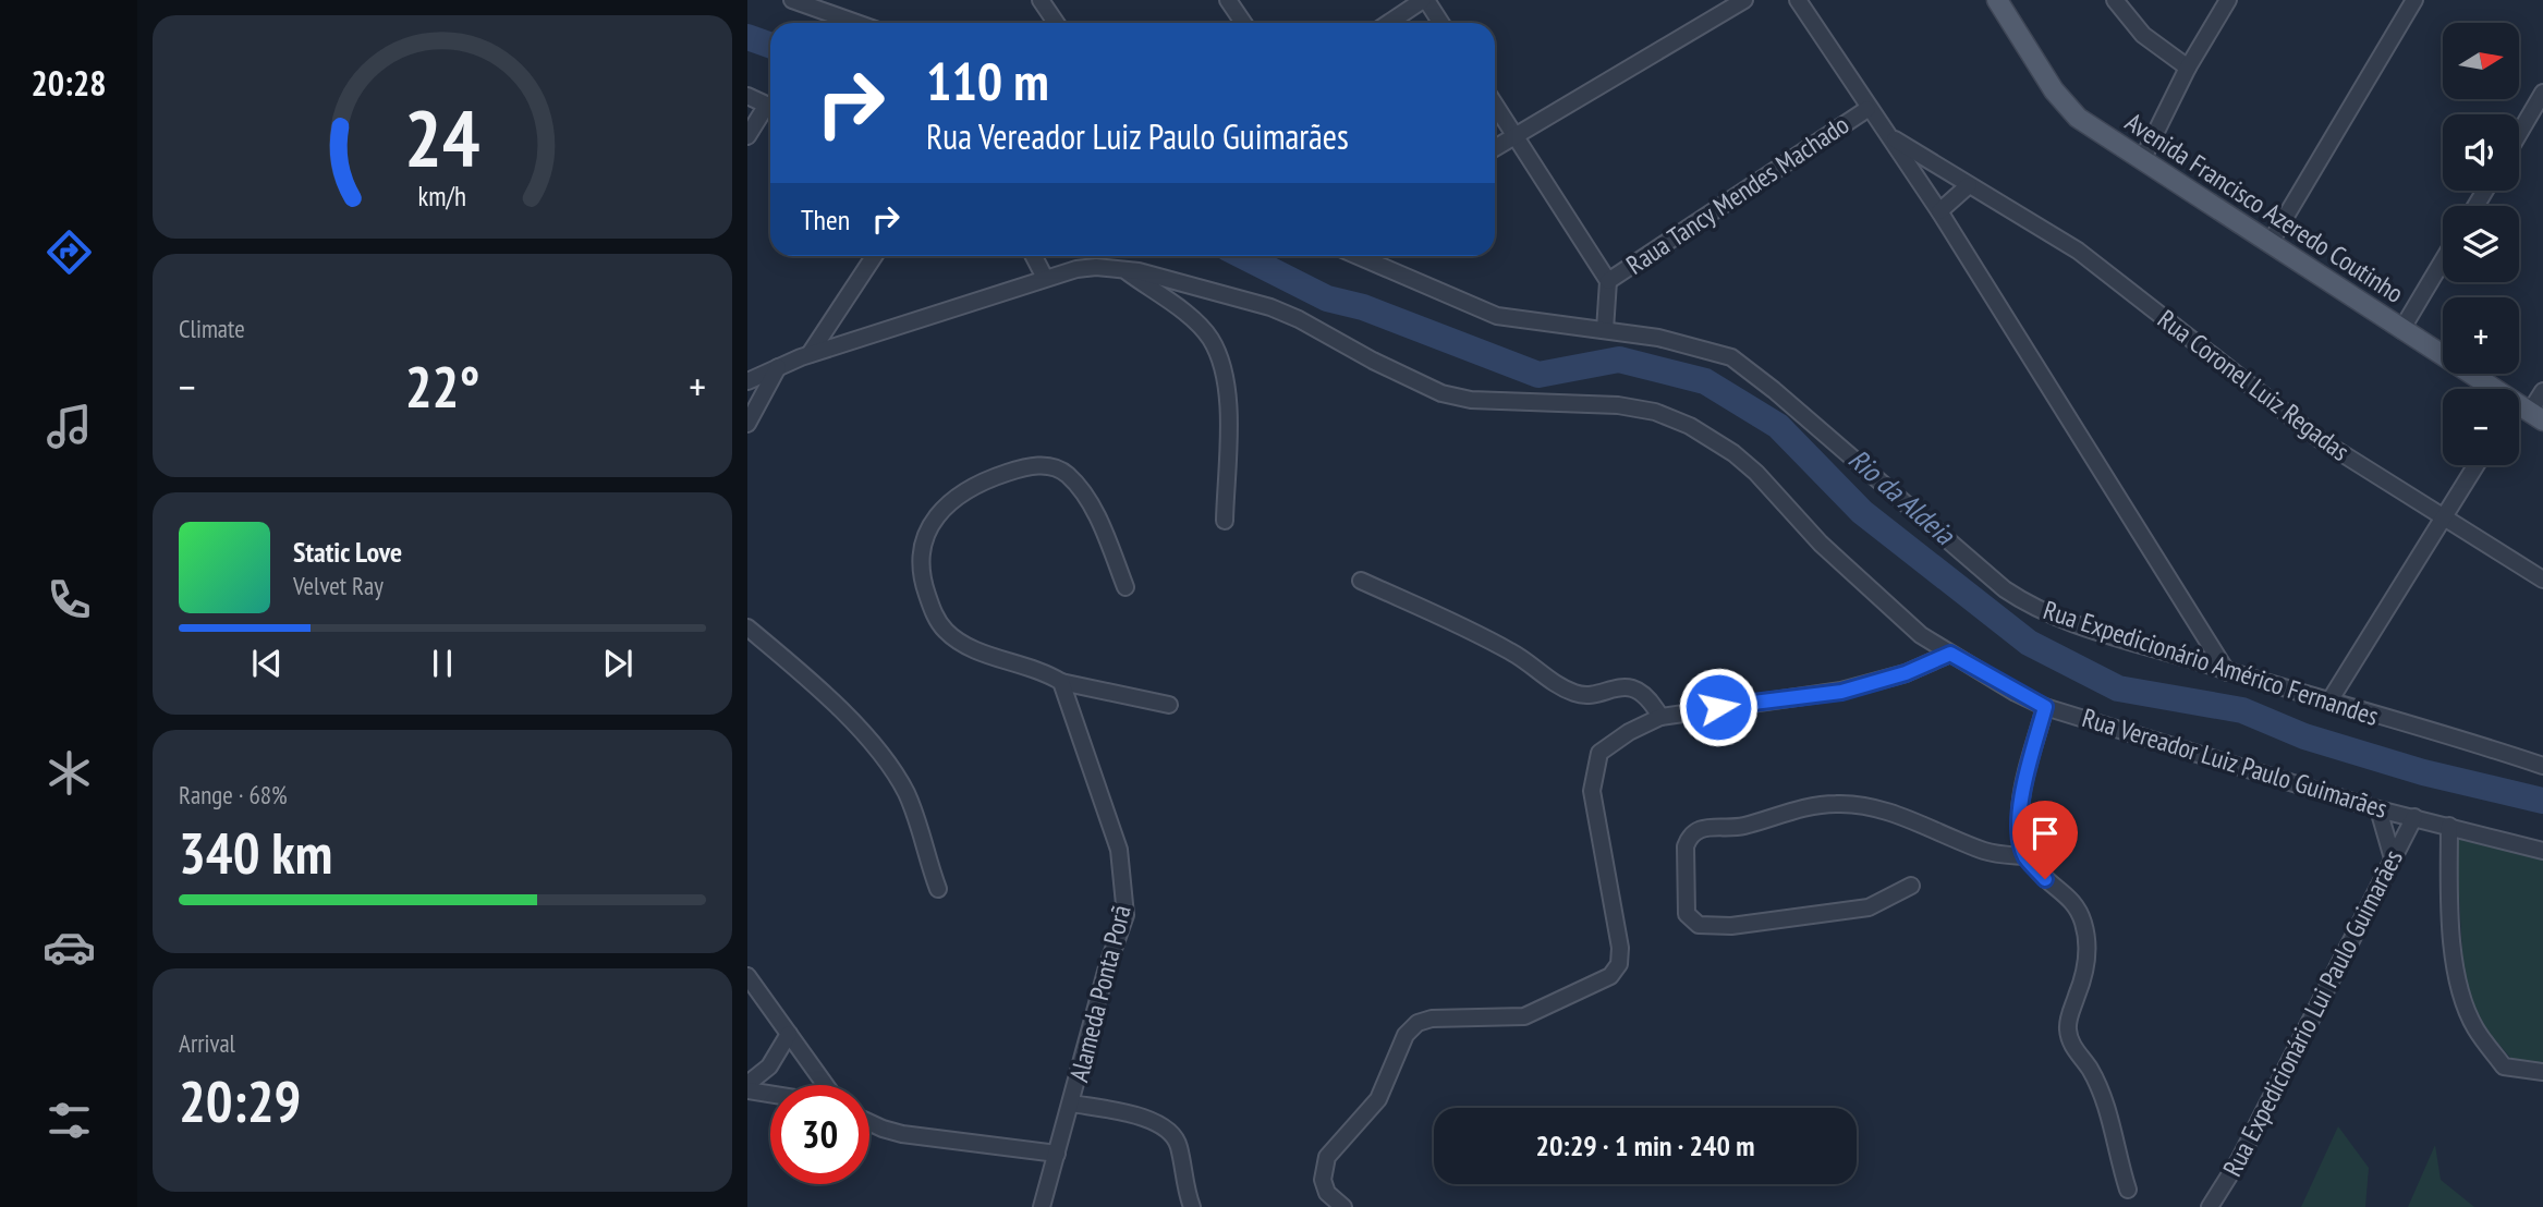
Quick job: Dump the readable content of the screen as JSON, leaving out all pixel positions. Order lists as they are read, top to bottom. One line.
{"streets":{"main road":["Avenida Francisco Azeredo Coutinho"],"street":["Raua Tancy Mendes Machado","Rua Coronel Luiz Regadas","Rua Expedicionário Américo Fernandes","Rua Vereador Luiz Paulo Guimarães","Alameda Ponta Porã","Rua Expedicionário Lui Paulo Guimarães"]},"crossings":[["Raua Tancy Mendes Machado","Rua Coronel Luiz Regadas"],["Rua Coronel Luiz Regadas","Rua Expedicionário Américo Fernandes"],["Rua Vereador Luiz Paulo Guimarães","Rua Expedicionário Lui Paulo Guimarães"]],"water":["Rio da Aldeia"],"north":"right","page":{"tabs":"20:28","map_buttons":["+","−"],"turn":["110 m","Rua Vereador Luiz Paulo Guimarães"],"then":"Then","tile":["Climate",["Range · 68%","340 km"],["Arrival","20:29"]],"heat":["−","22°","+"],"song":["Static Love","Velvet Ray"],"limit":"30","trip":"20:29 · 1 min · 240 m","gauge":["24","km/h"]}}
